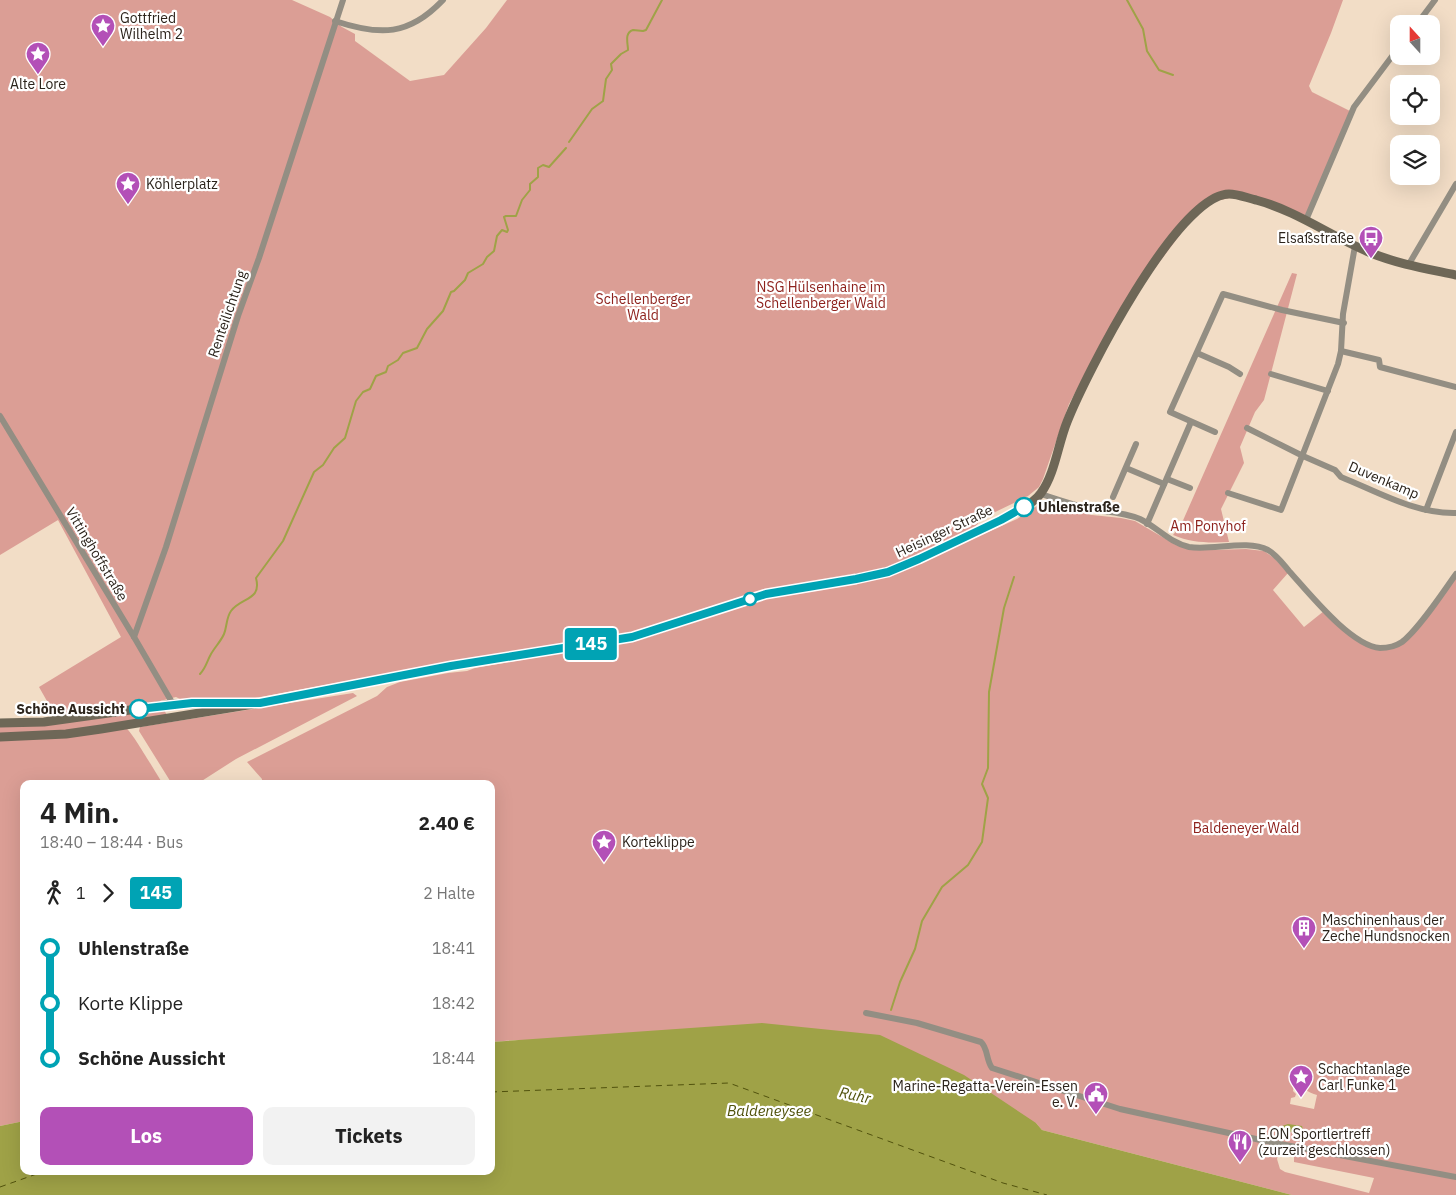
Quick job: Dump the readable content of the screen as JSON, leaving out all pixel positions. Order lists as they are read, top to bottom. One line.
{"streets":{"main road":["Heisinger Straße"],"street":["Renteilichtung","Duvenkamp","Vittinghoffstraße"]},"crossings":[["Renteilichtung","Vittinghoffstraße"],["Heisinger Straße","Vittinghoffstraße"]],"water":["Ruhr","Baldeneysee"],"parks":["NSG Hülsenhaine im Schellenberger Wald","Schellenberger Wald","Am Ponyhof","Baldeneyer Wald"],"places":{"place":["Gottfried Wilhelm 2","Alte Lore","Köhlerplatz","Korteklippe","Schachtanlage Carl Funke 1"],"bus stop":["Elsaßstraße"],"other":["Uhlenstraße","Schöne Aussicht"],"building":["Maschinenhaus der Zeche Hundsnocken"],"public building":["Marine-Regatta-Verein-Essen e. V."],"restaurant":["E.ON Sportlertreff (zurzeit geschlossen)"]},"lines":["bus line 145"],"north":"top","page":{"on_map":"145","heading":["4 Min.","18:40 – 18:44 · Bus","2.40 €"],"legs":["1","145","2 Halte"],"list":[{"name":"Uhlenstraße","value":"18:41"},{"name":"Korte Klippe","value":"18:42"},{"name":"Schöne Aussicht","value":"18:44"}],"buttons":["Los","Tickets"]}}
